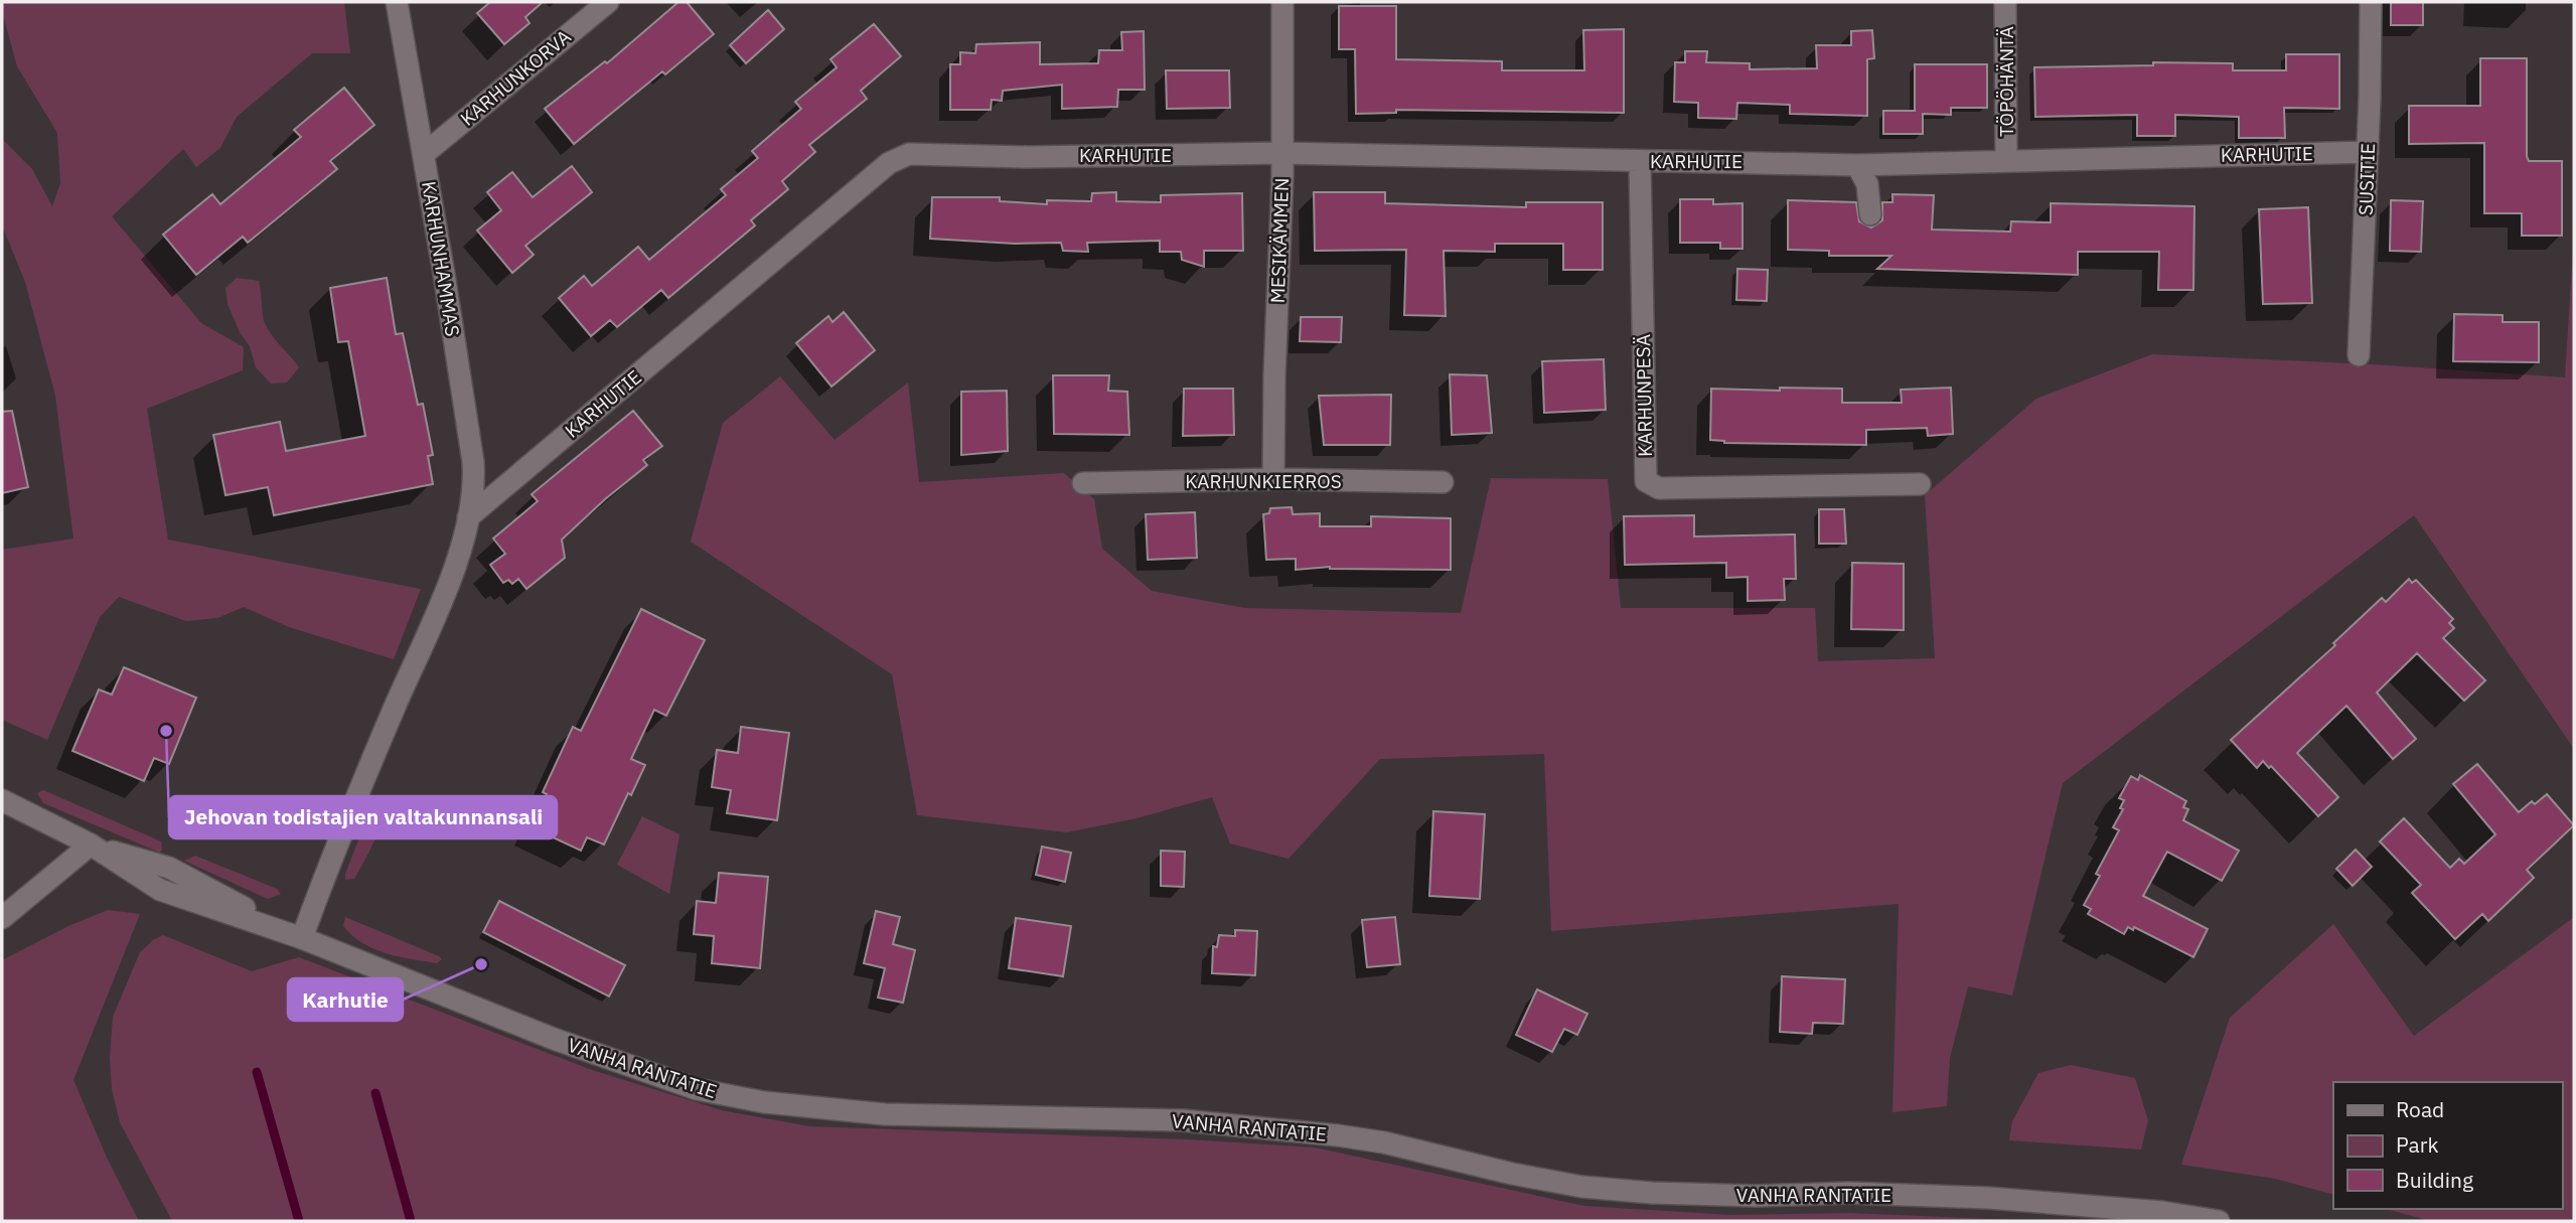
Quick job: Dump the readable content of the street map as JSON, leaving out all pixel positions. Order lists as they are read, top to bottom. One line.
{"streets":{"street":["KARHUNKORVA","TÖPÖHÄNTÄ","KARHUTIE","SUSITIE","MESIKÄMMEN","KARHUNHAMMAS","KARHUNPESÄ","KARHUNKIERROS","VANHA RANTATIE"]},"crossings":[["KARHUNKORVA","KARHUNHAMMAS"],["TÖPÖHÄNTÄ","KARHUTIE"],["KARHUTIE","SUSITIE"],["KARHUTIE","MESIKÄMMEN"],["KARHUTIE","KARHUNHAMMAS"],["KARHUTIE","KARHUNPESÄ"],["MESIKÄMMEN","KARHUNKIERROS"]],"places":["Jehovan todistajien valtakunnansali","Karhutie"],"legend":["Road","Park","Building"]}
